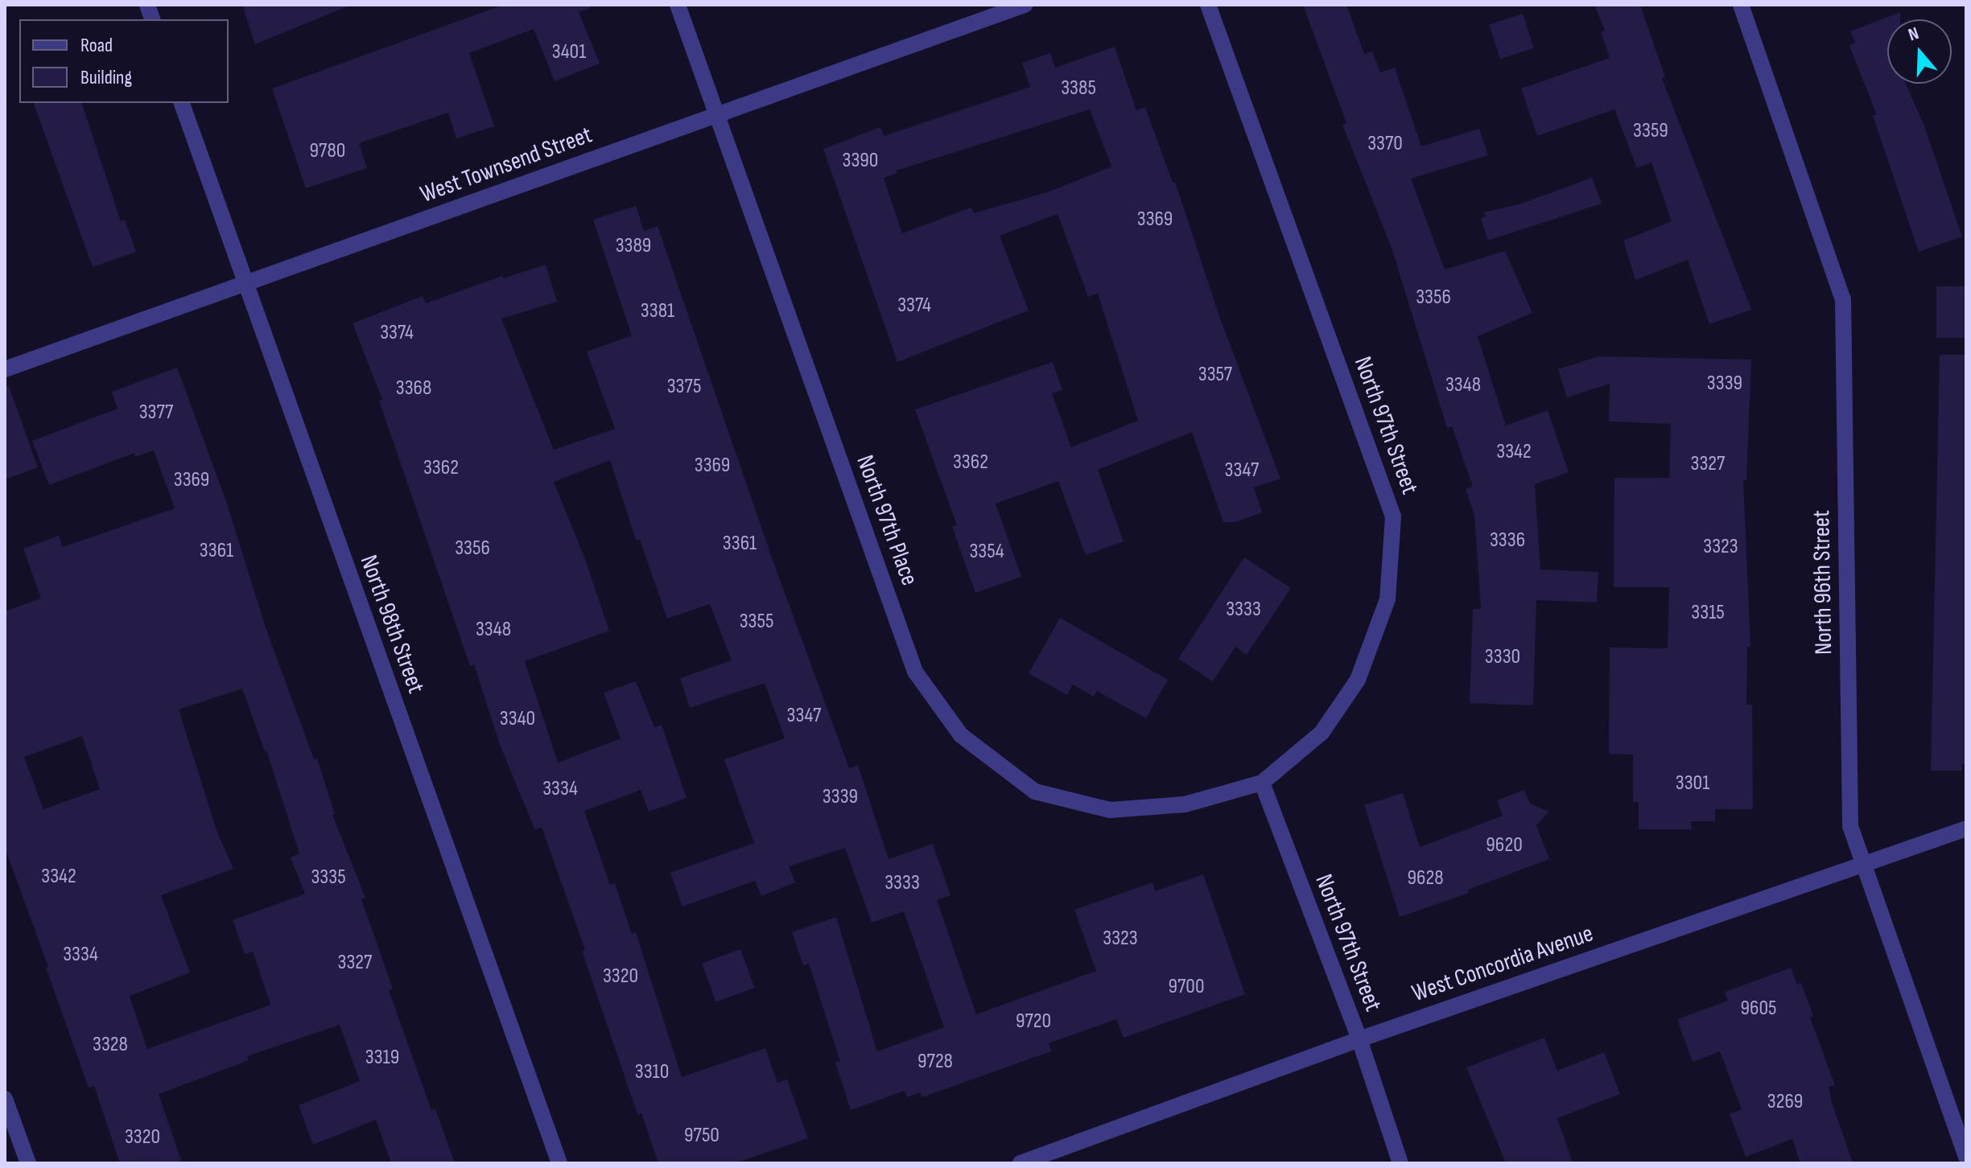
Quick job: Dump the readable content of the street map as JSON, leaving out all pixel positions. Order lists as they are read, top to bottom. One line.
{"streets":{"street":["West Townsend Street","North 97th Street","North 97th Place","North 96th Street","North 98th Street","West Concordia Avenue"]},"crossings":[["West Townsend Street","North 97th Place"],["West Townsend Street","North 98th Street"],["North 97th Street","North 97th Place"],["North 97th Street","West Concordia Avenue"],["North 96th Street","West Concordia Avenue"]],"house_numbers":["3401","3385","3359","3370","9780","3390","3369","3389","3356","3374","3381","3374","3357","3339","3348","3375","3368","3377","3342","3362","3327","3369","3362","3347","3369","3336","3361","3323","3356","3361","3354","3333","3315","3355","3348","3330","3347","3340","3301","3334","3339","9620","3342","3335","9628","3333","3323","3334","3327","3320","9700","9605","9720","3328","3319","9728","3310","3269","9750","3320"],"legend":["Road","Building"],"north":"top"}
